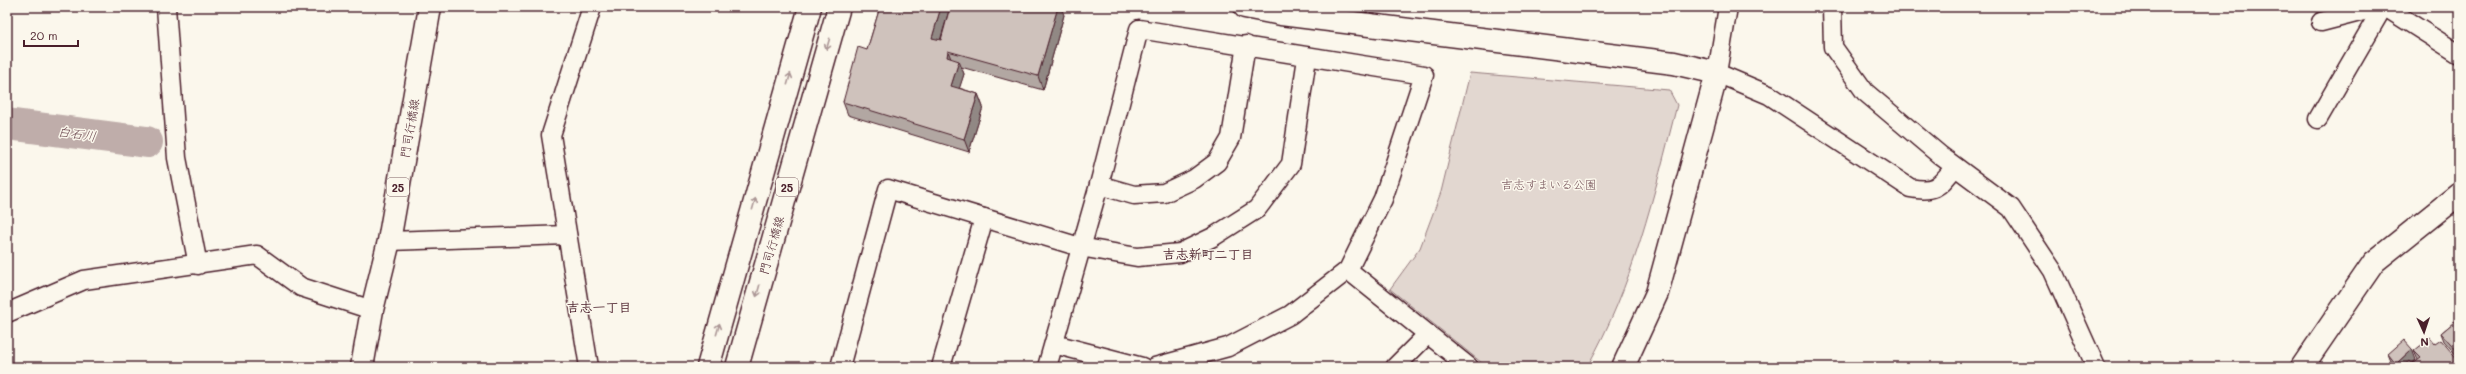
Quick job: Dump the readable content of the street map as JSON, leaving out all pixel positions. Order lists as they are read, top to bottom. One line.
{"streets":{"main road":["門司行橋線","25"]},"districts":["吉志新町二丁目","吉志一丁目"],"water":["白石川"],"parks":["吉志すまいる公園"],"scale_bar":"20 m","north":"bottom"}
